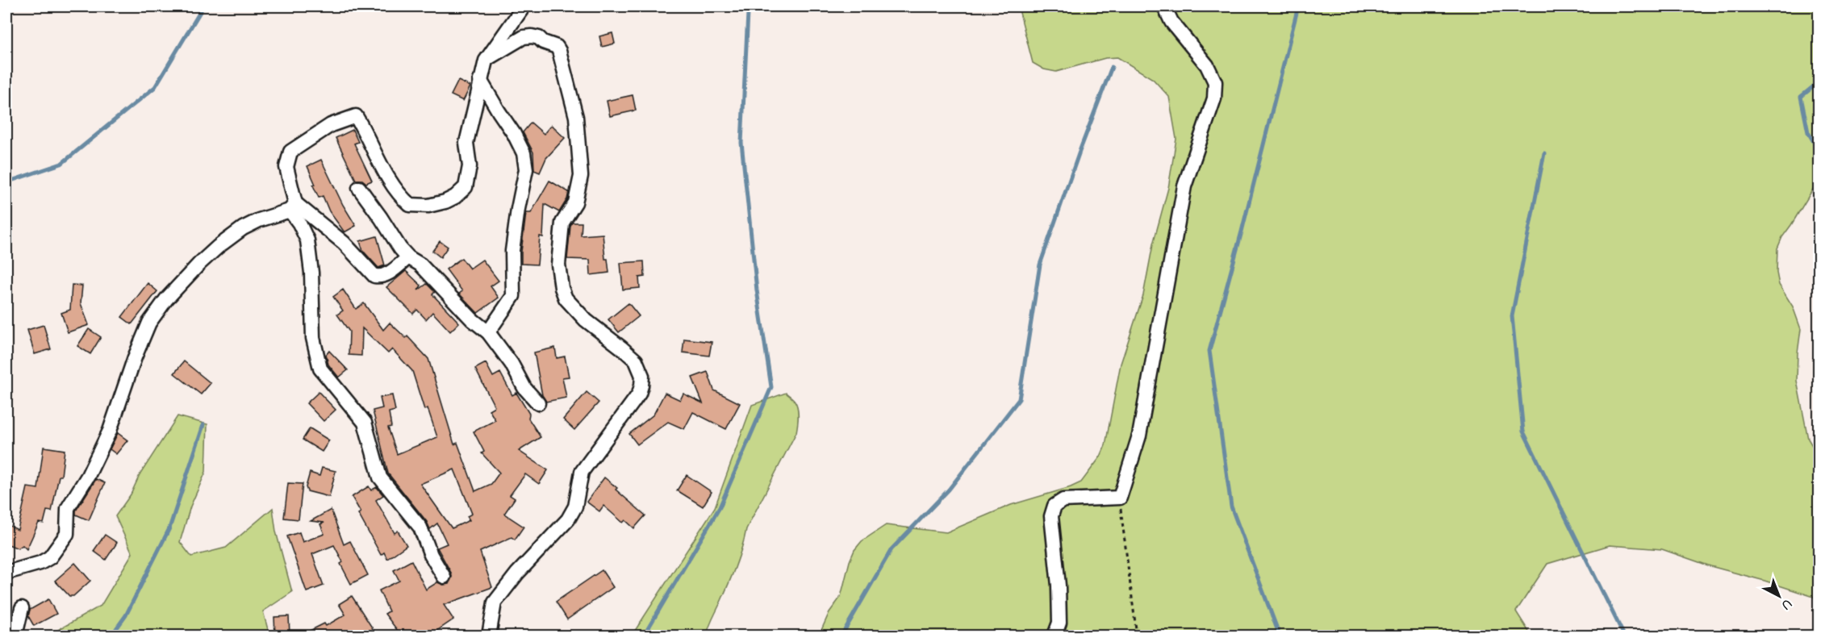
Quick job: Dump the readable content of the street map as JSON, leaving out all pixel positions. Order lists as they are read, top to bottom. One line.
{"north":"bottom right"}
